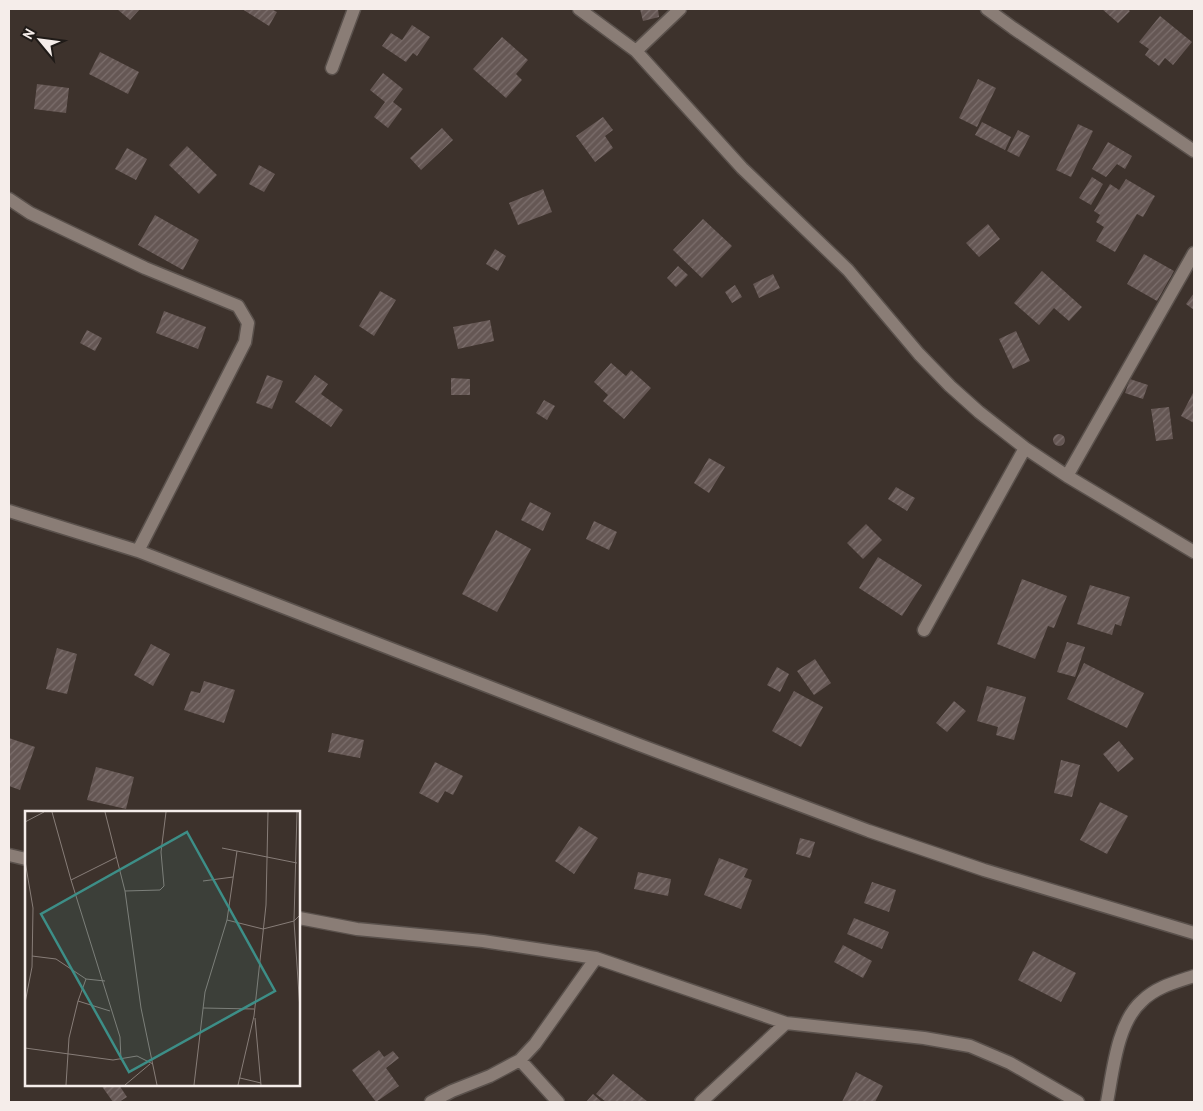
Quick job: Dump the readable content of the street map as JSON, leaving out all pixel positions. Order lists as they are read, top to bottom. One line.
{"north":"top left"}
